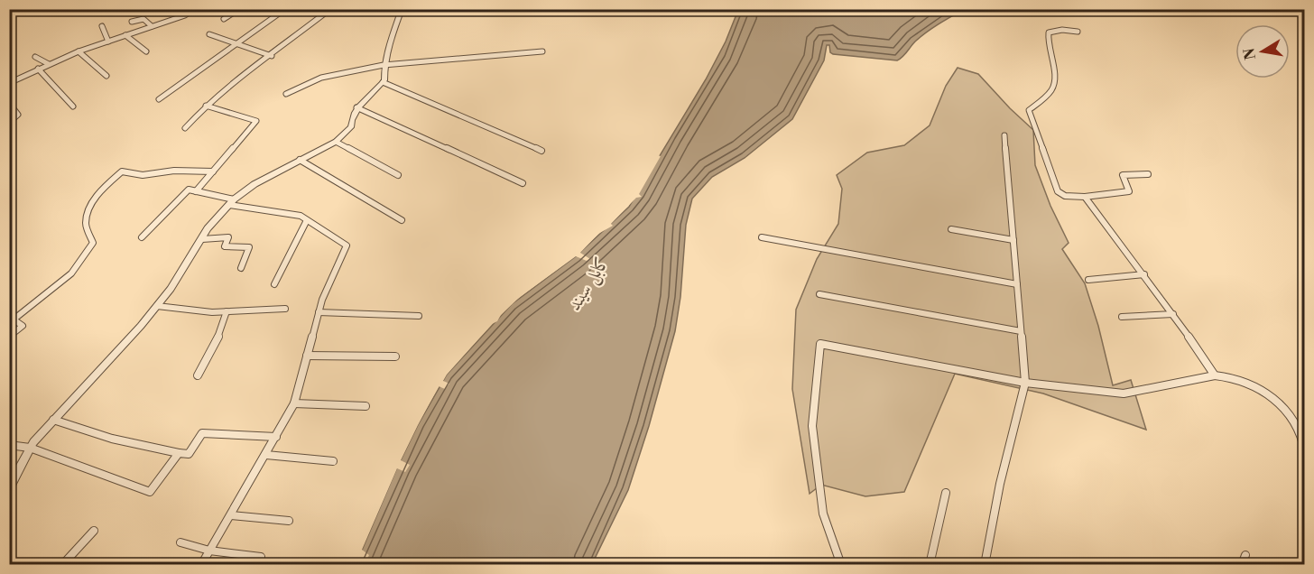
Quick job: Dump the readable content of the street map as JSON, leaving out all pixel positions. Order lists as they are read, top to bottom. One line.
{"water":["کابل سيند"],"north":"left"}
